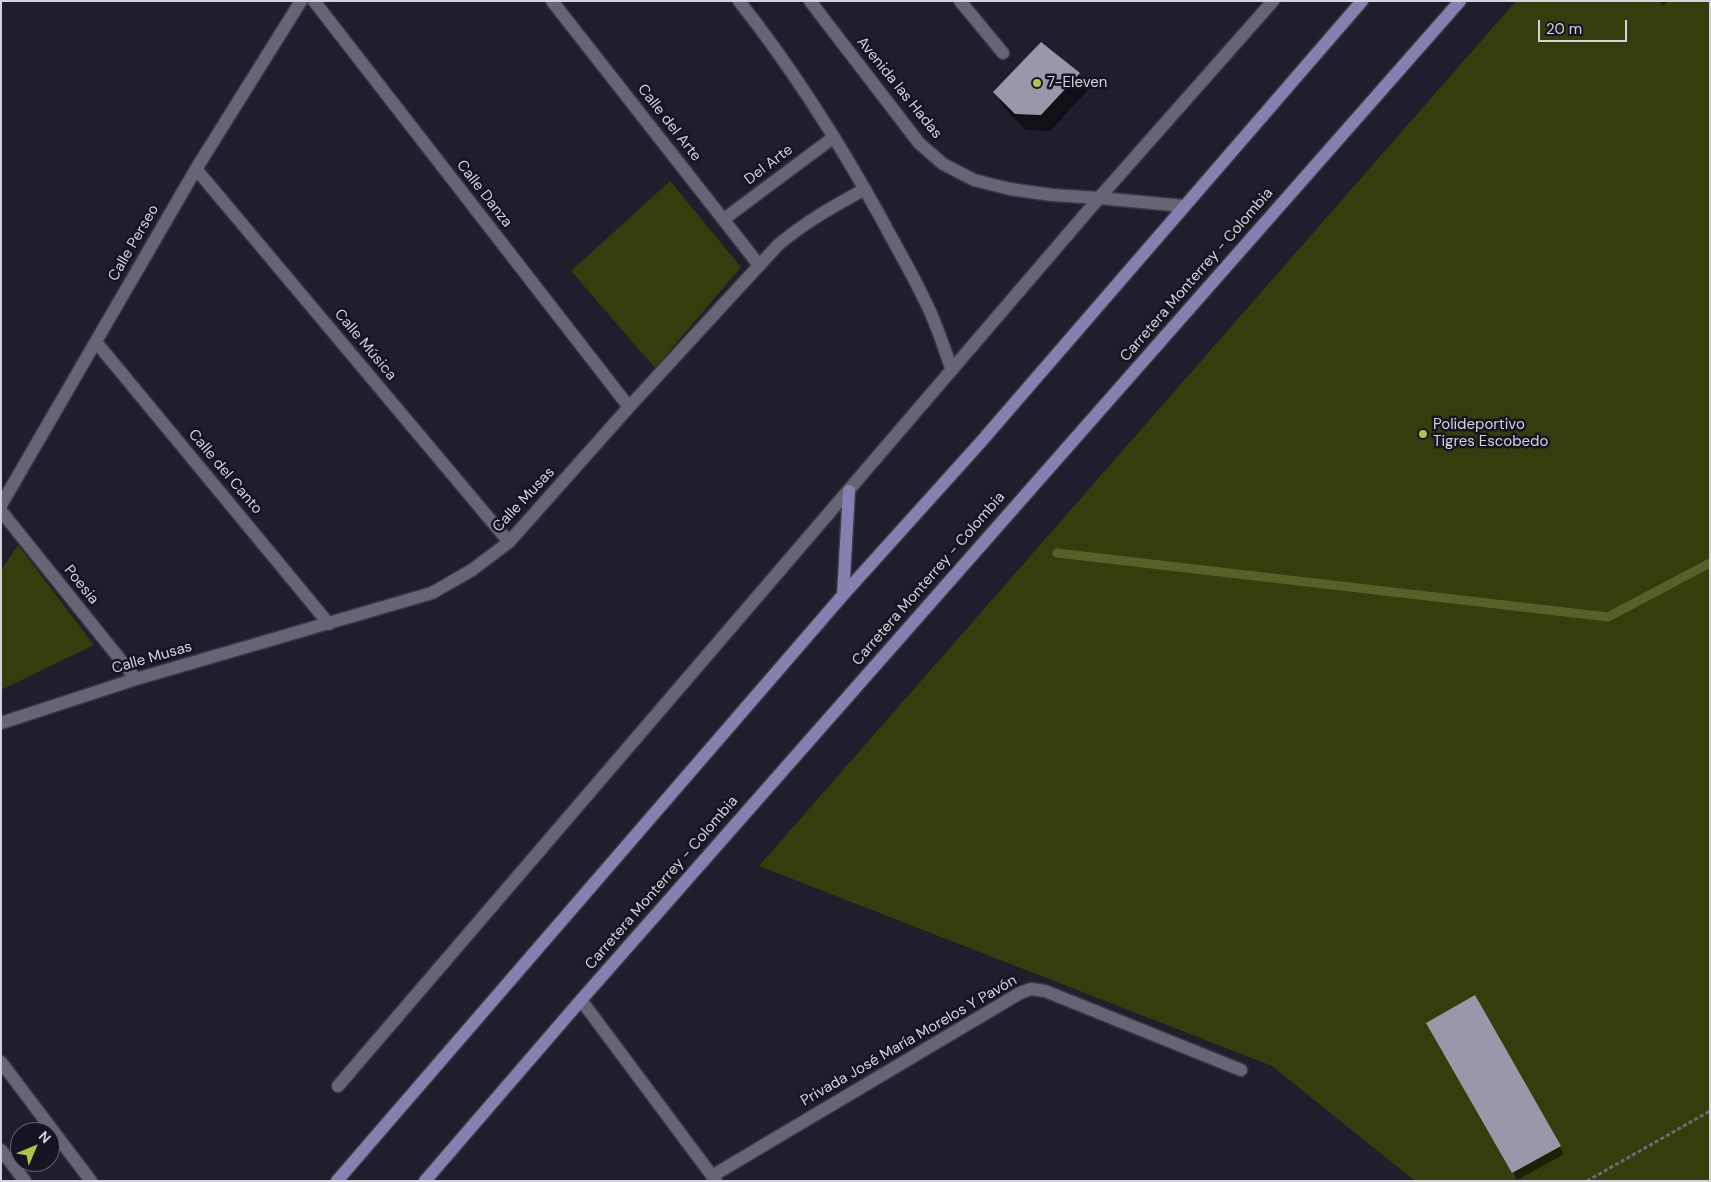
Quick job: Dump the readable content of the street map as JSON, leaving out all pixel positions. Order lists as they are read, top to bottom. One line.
{"streets":{"main road":["Carretera Monterrey - Colombia"],"street":["Avenida las Hadas","Calle del Arte","Del Arte","Calle Danza","Calle Perseo","Calle Música","Calle del Canto","Calle Musas","Poesia","Privada José María Morelos Y Pavón"]},"crossings":[["Calle del Arte","Del Arte"],["Calle del Arte","Calle Musas"],["Calle Danza","Calle Musas"],["Calle Perseo","Calle Música"],["Calle Perseo","Calle del Canto"],["Calle Música","Calle Musas"],["Calle del Canto","Calle Musas"],["Calle Musas","Poesia"]],"places":["7-Eleven","Polideportivo Tigres Escobedo"],"scale_bar":"20 m","north":"top right"}
